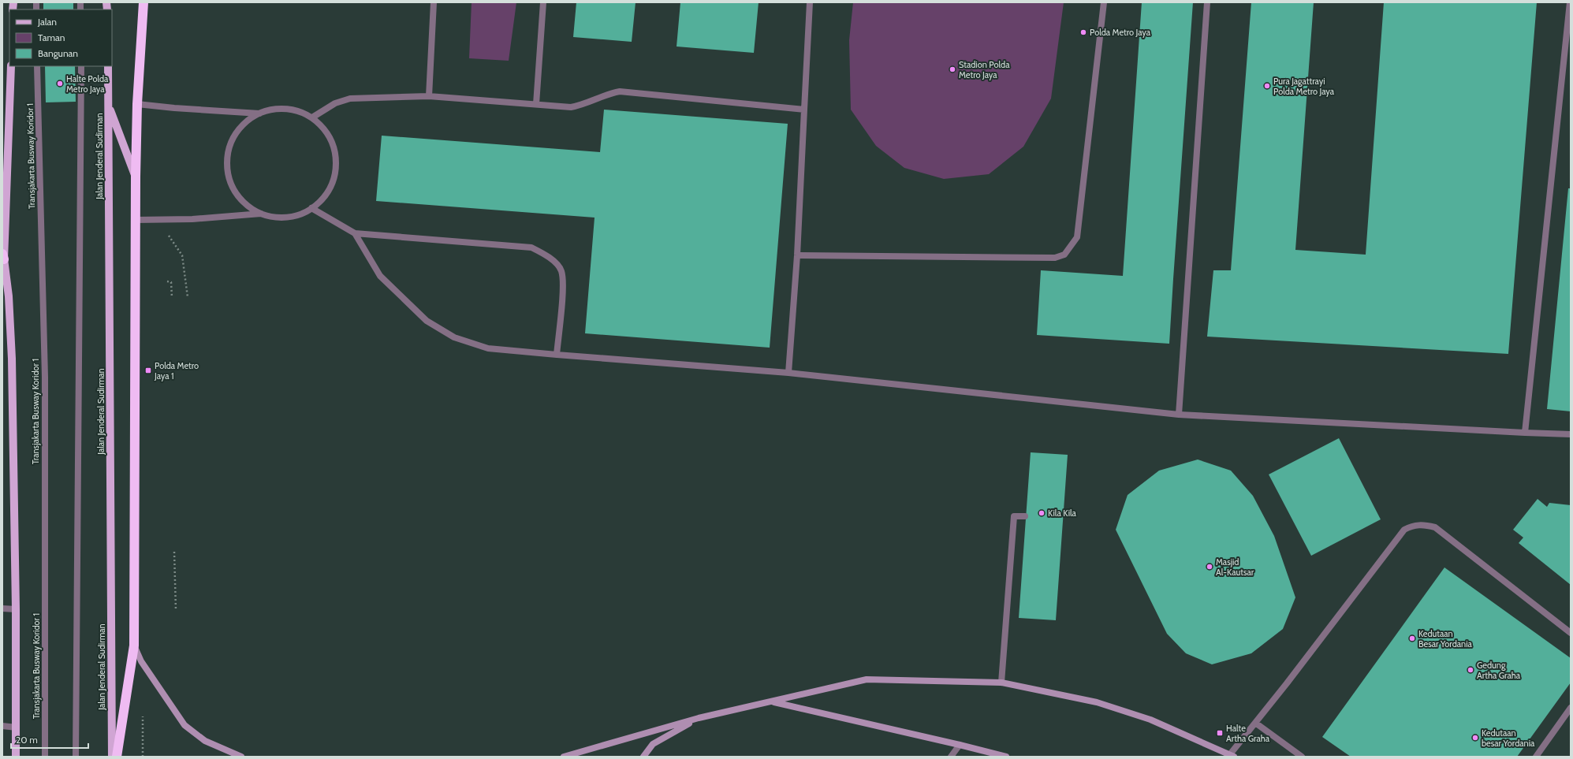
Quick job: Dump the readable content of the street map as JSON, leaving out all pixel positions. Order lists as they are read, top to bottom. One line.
{"streets":{"main road":["Jalan Jenderal Sudirman"],"lane":["Transjakarta Busway Koridor 1"]},"places":{"other":["Polda Metro Jaya","Stadion Polda Metro Jaya","Halte Polda Metro Jaya","Pura Jagattrayi Polda Metro Jaya","Kila Kila","Masjid Al-Kautsar","Kedutaan Besar Yordania","Gedung Artha Graha","Kedutaan besar Yordania"],"transit":["Polda Metro Jaya 1","Halte Artha Graha"]},"legend":["Jalan","Taman","Bangunan"],"scale_bar":"20 m"}
